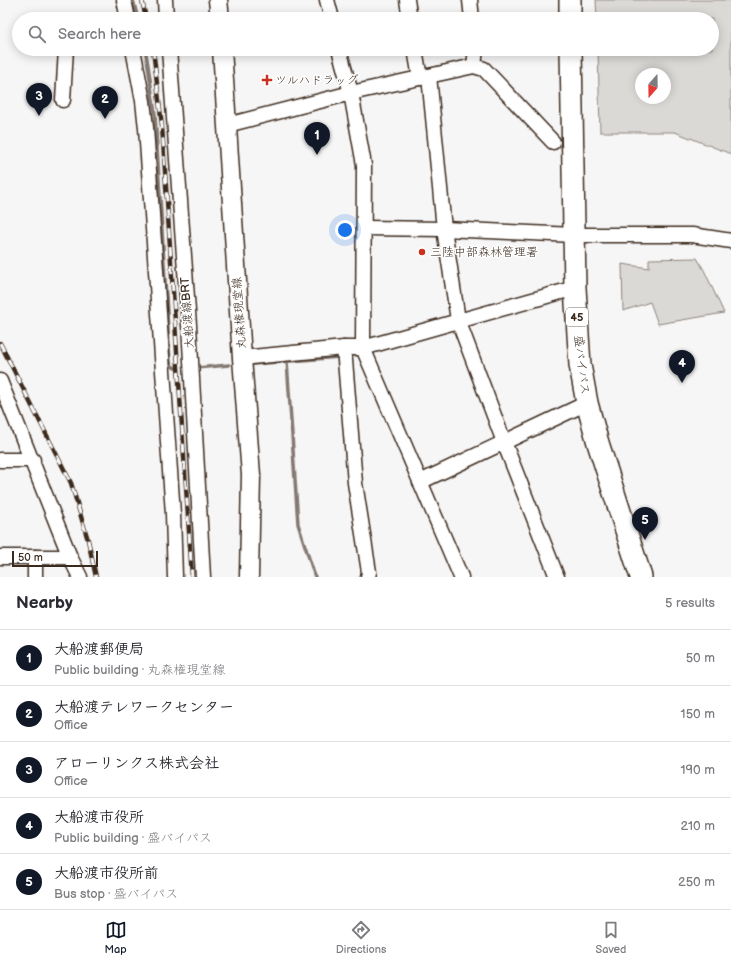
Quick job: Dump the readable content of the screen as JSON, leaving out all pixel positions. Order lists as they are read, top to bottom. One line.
{"streets":{"highway":["45","盛バイパス"],"main road":["丸森権現堂線"],"street":["大船渡線BRT"]},"places":{"health":["ツルハドラッグ"],"other":["三陸中部森林管理署"]},"scale_bar":"50 m","north":"bottom","page":{"search":"Search here","pins":["3","2","1","4","5"],"scale":"50 m","heading":["Nearby","5 results"],"list":[{"mark":"1","name":"大船渡郵便局","note":"Public building · 丸森権現堂線","value":"50 m"},{"mark":"2","name":"大船渡テレワークセンター","note":"Office","value":"150 m"},{"mark":"3","name":"アローリンクス株式会社","note":"Office","value":"190 m"},{"mark":"4","name":"大船渡市役所","note":"Public building · 盛バイパス","value":"210 m"},{"mark":"5","name":"大船渡市役所前","note":"Bus stop · 盛バイパス","value":"250 m"}],"nav":["Map","Directions","Saved"]}}
